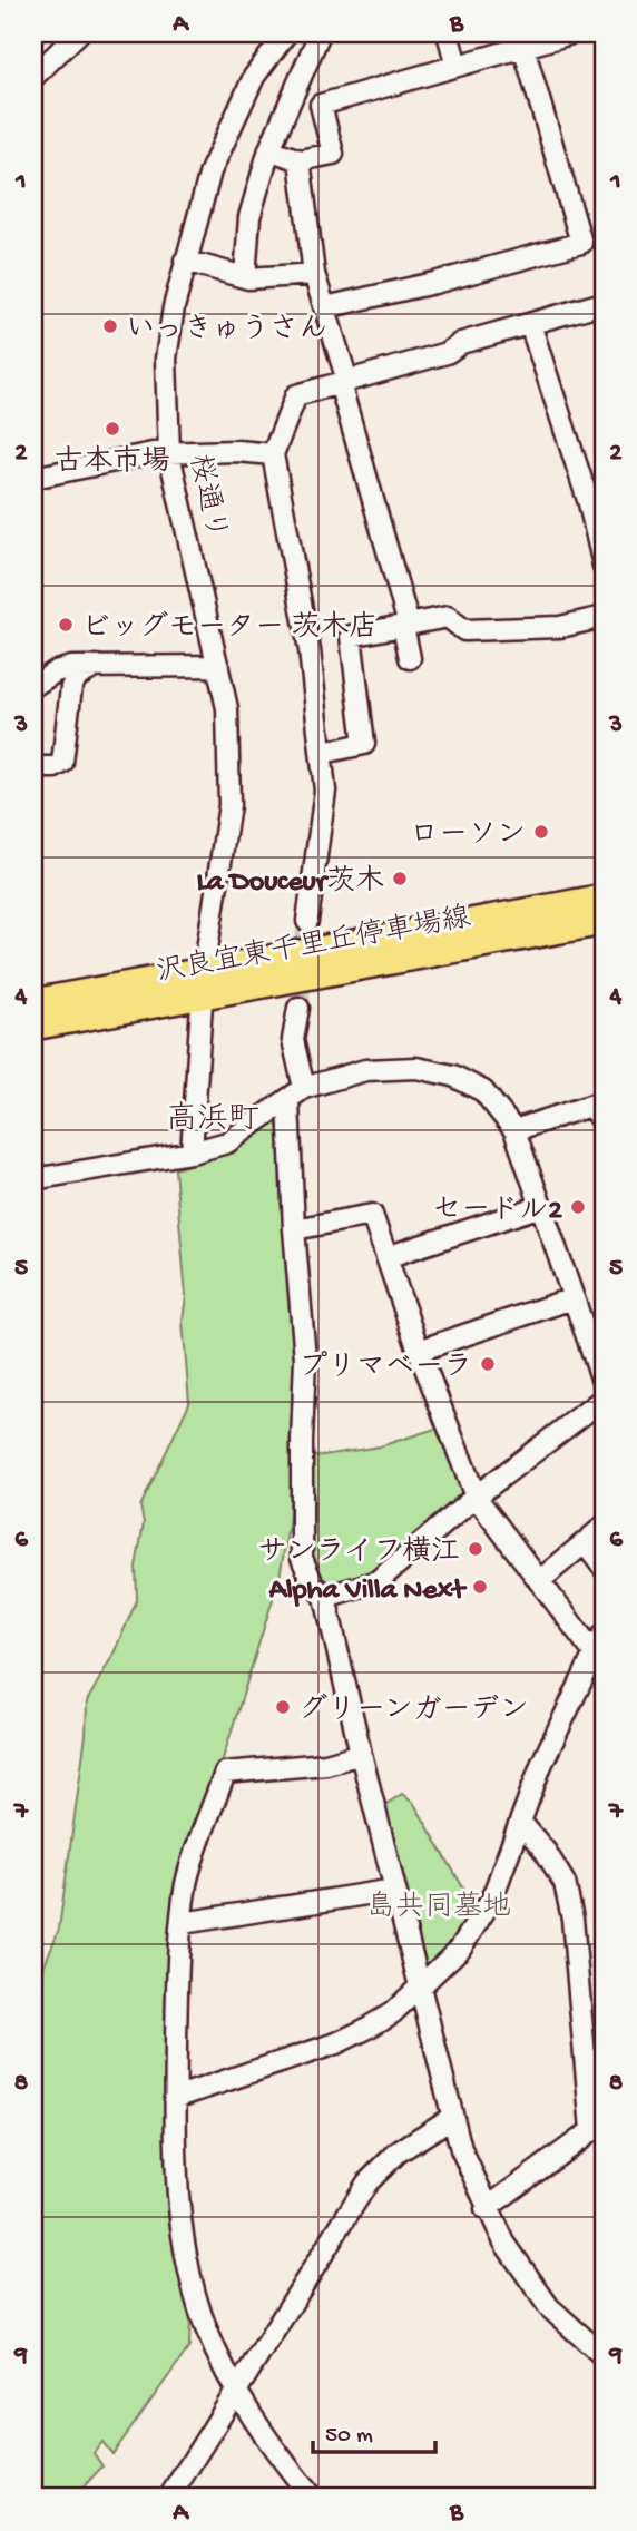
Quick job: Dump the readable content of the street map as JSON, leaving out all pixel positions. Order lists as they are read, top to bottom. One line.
{"streets":{"main road":["沢良宜東千里丘停車場線"],"street":["桜通り"]},"crossings":[["桜通り","沢良宜東千里丘停車場線"]],"districts":["高浜町"],"parks":["島共同墓地"],"places":["いっきゅうさん","古本市場","ビッグモーター 茨木店","ローソン","La Douceur茨木","セードル2","プリマベーラ","サンライフ横江","Alpha Villa Next","グリーンガーデン"],"scale_bar":"50 m","grid":{"columns":["A","B"],"rows":["1","2","3","4","5","6","7","8","9"]}}
